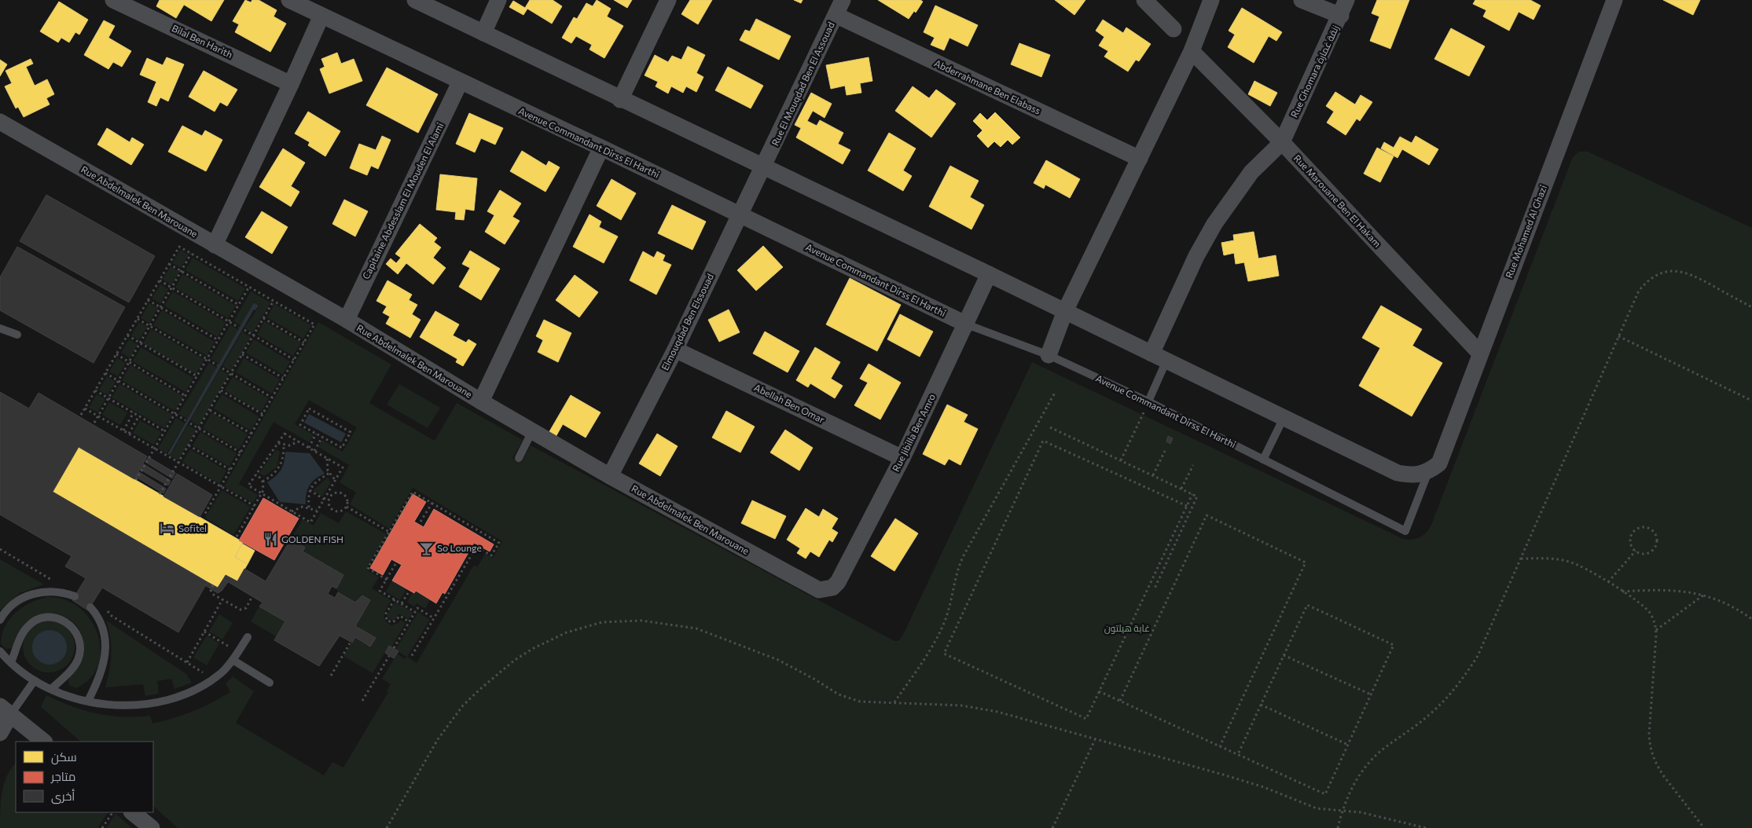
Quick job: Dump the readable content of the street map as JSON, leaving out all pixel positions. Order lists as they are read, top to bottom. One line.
{"streets":{"street":["Bilal Ben Harith","Rue Ghomara زنقة غمارة","Rue El Mouqdad Ben El Assouad","Abderrahmane Ben Elabass","Avenue Commandant Dirss El Harthi","Capitaine Abdesslam El Mouden El Alami","Rue Marouane Ben El Hakam","Rue Abdelmalek Ben Marouane","Rue Mohamed Al Ghazi","Elmouqdad Ben Elssouad","Abellah Ben Omar","Rue Jibilla Ben Amro"]},"crossings":[["Rue Ghomara زنقة غمارة","Rue Marouane Ben El Hakam"],["Rue El Mouqdad Ben El Assouad","Abderrahmane Ben Elabass"],["Rue El Mouqdad Ben El Assouad","Elmouqdad Ben Elssouad"],["Avenue Commandant Dirss El Harthi","Capitaine Abdesslam El Mouden El Alami"],["Avenue Commandant Dirss El Harthi","Rue Mohamed Al Ghazi"],["Avenue Commandant Dirss El Harthi","Elmouqdad Ben Elssouad"],["Avenue Commandant Dirss El Harthi","Rue Jibilla Ben Amro"],["Capitaine Abdesslam El Mouden El Alami","Rue Abdelmalek Ben Marouane"],["Rue Marouane Ben El Hakam","Rue Mohamed Al Ghazi"],["Rue Abdelmalek Ben Marouane","Elmouqdad Ben Elssouad"],["Rue Abdelmalek Ben Marouane","Rue Jibilla Ben Amro"],["Elmouqdad Ben Elssouad","Abellah Ben Omar"],["Abellah Ben Omar","Rue Jibilla Ben Amro"]],"parks":["غابة هيلتون"],"places":{"hotel":["Sofitel"],"restaurant":["GOLDEN FISH"],"bar":["So Lounge"]},"legend":["سكن","متاجر","أخرى"]}
